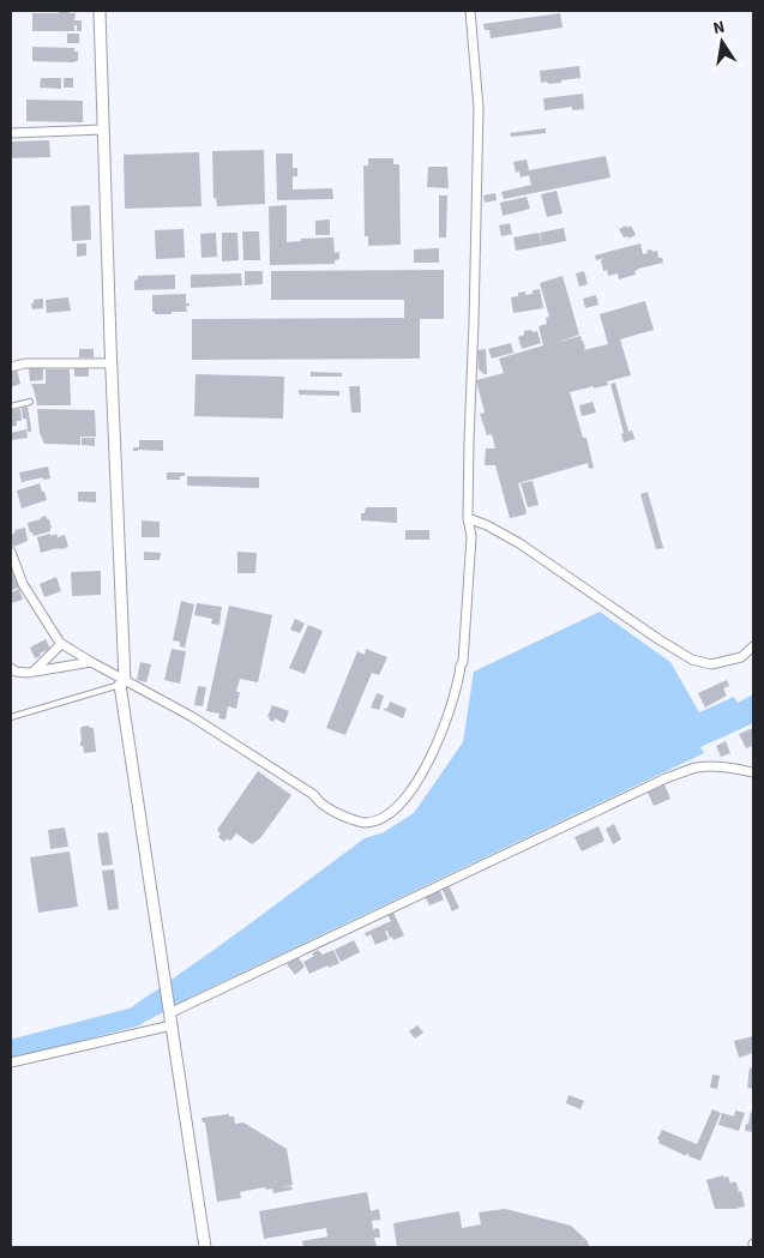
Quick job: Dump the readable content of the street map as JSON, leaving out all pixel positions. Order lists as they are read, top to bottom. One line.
{"north":"top"}
